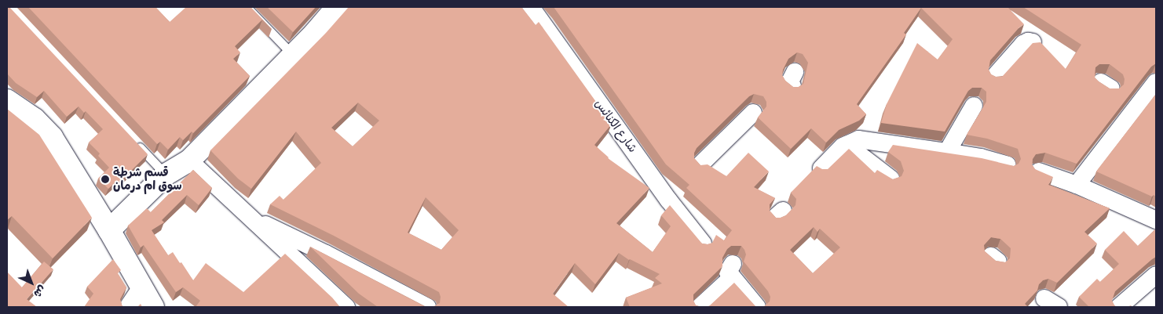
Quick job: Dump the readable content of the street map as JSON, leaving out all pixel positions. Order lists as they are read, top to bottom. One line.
{"streets":{"street":["شارع الكنائس"]},"places":["قسم شرطة سوق ام درمان"],"north":"bottom right"}
